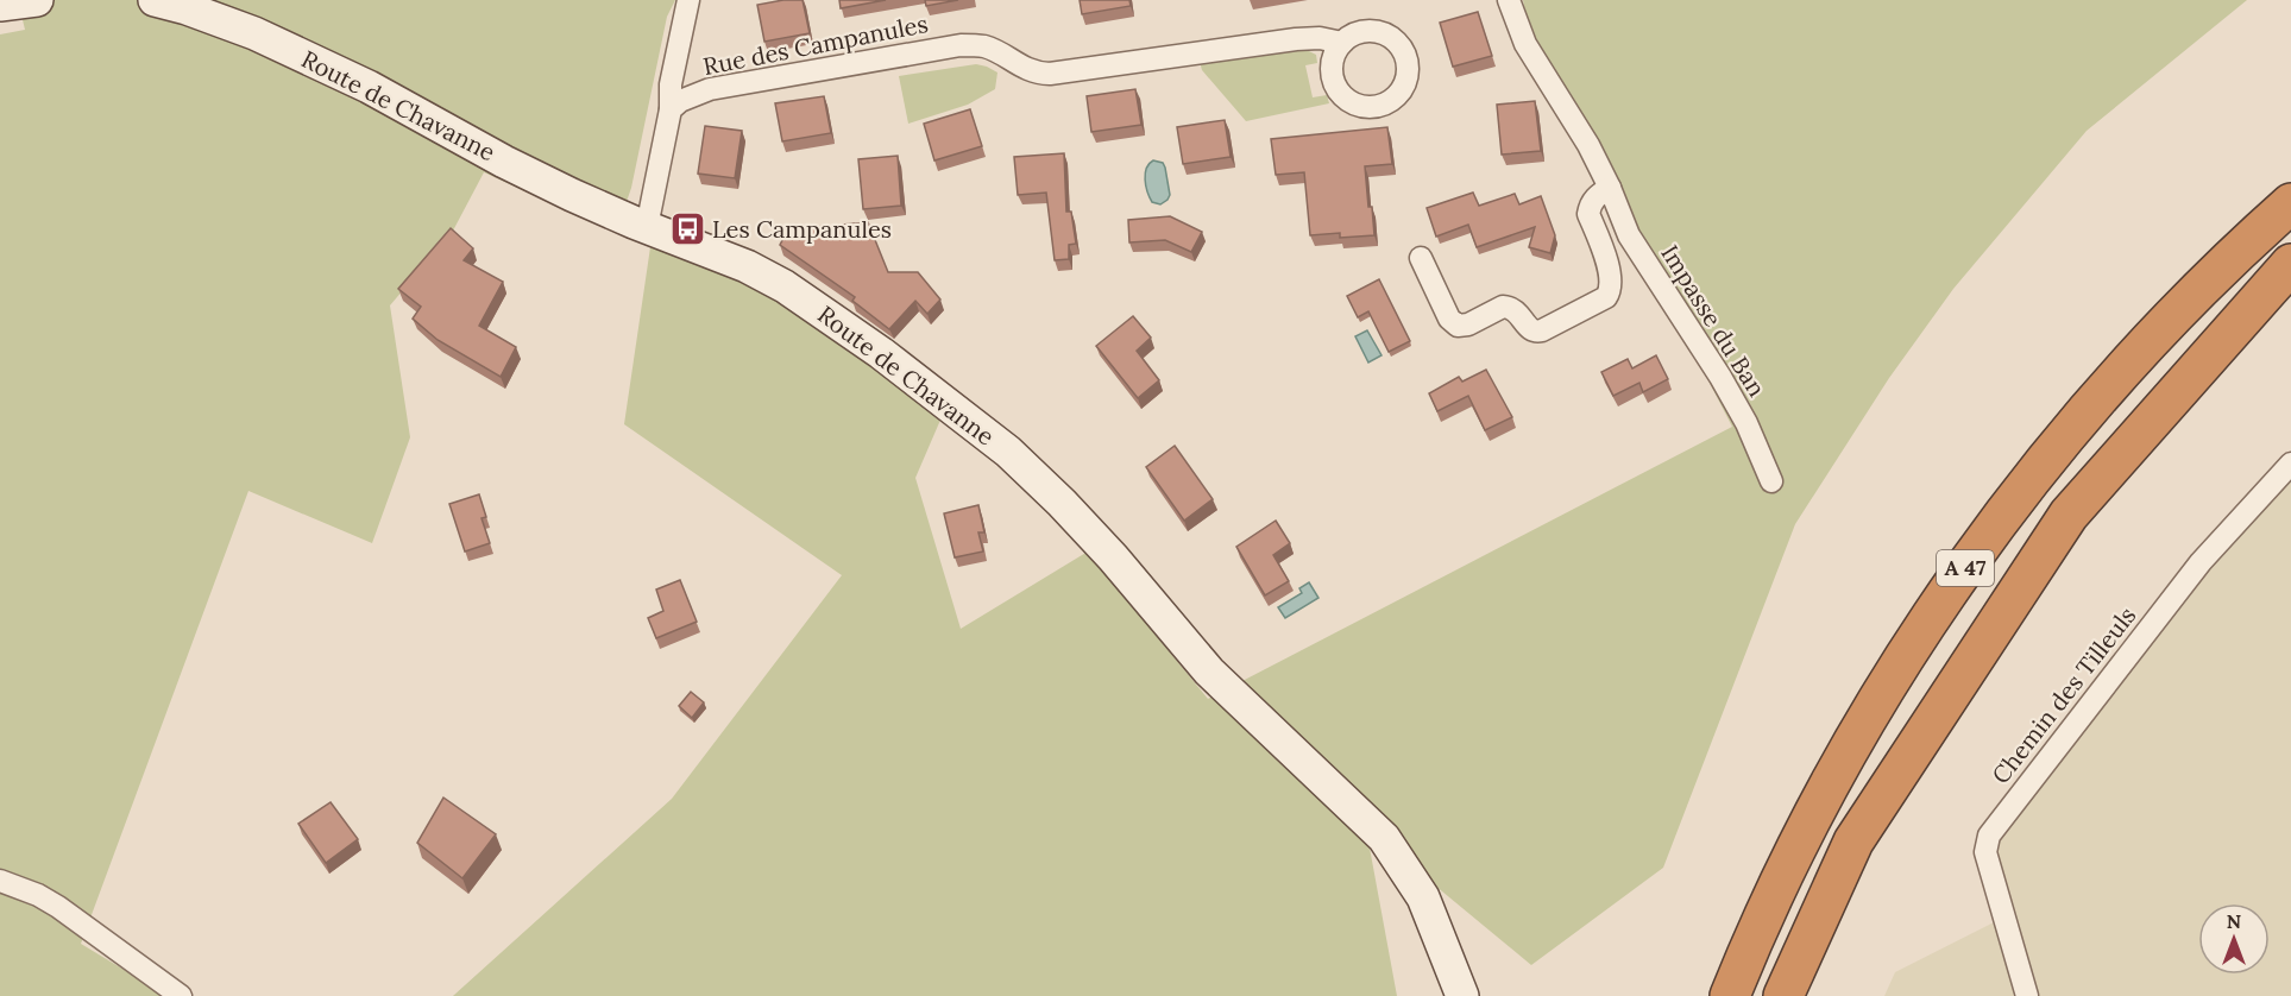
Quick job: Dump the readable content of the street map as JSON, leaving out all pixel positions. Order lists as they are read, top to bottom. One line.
{"streets":{"highway":["A 47"],"main road":["Route de Chavanne"],"street":["Rue des Campanules","Impasse du Ban","Chemin des Tilleuls"]},"places":{"bus stop":["Les Campanules"]},"north":"top"}
